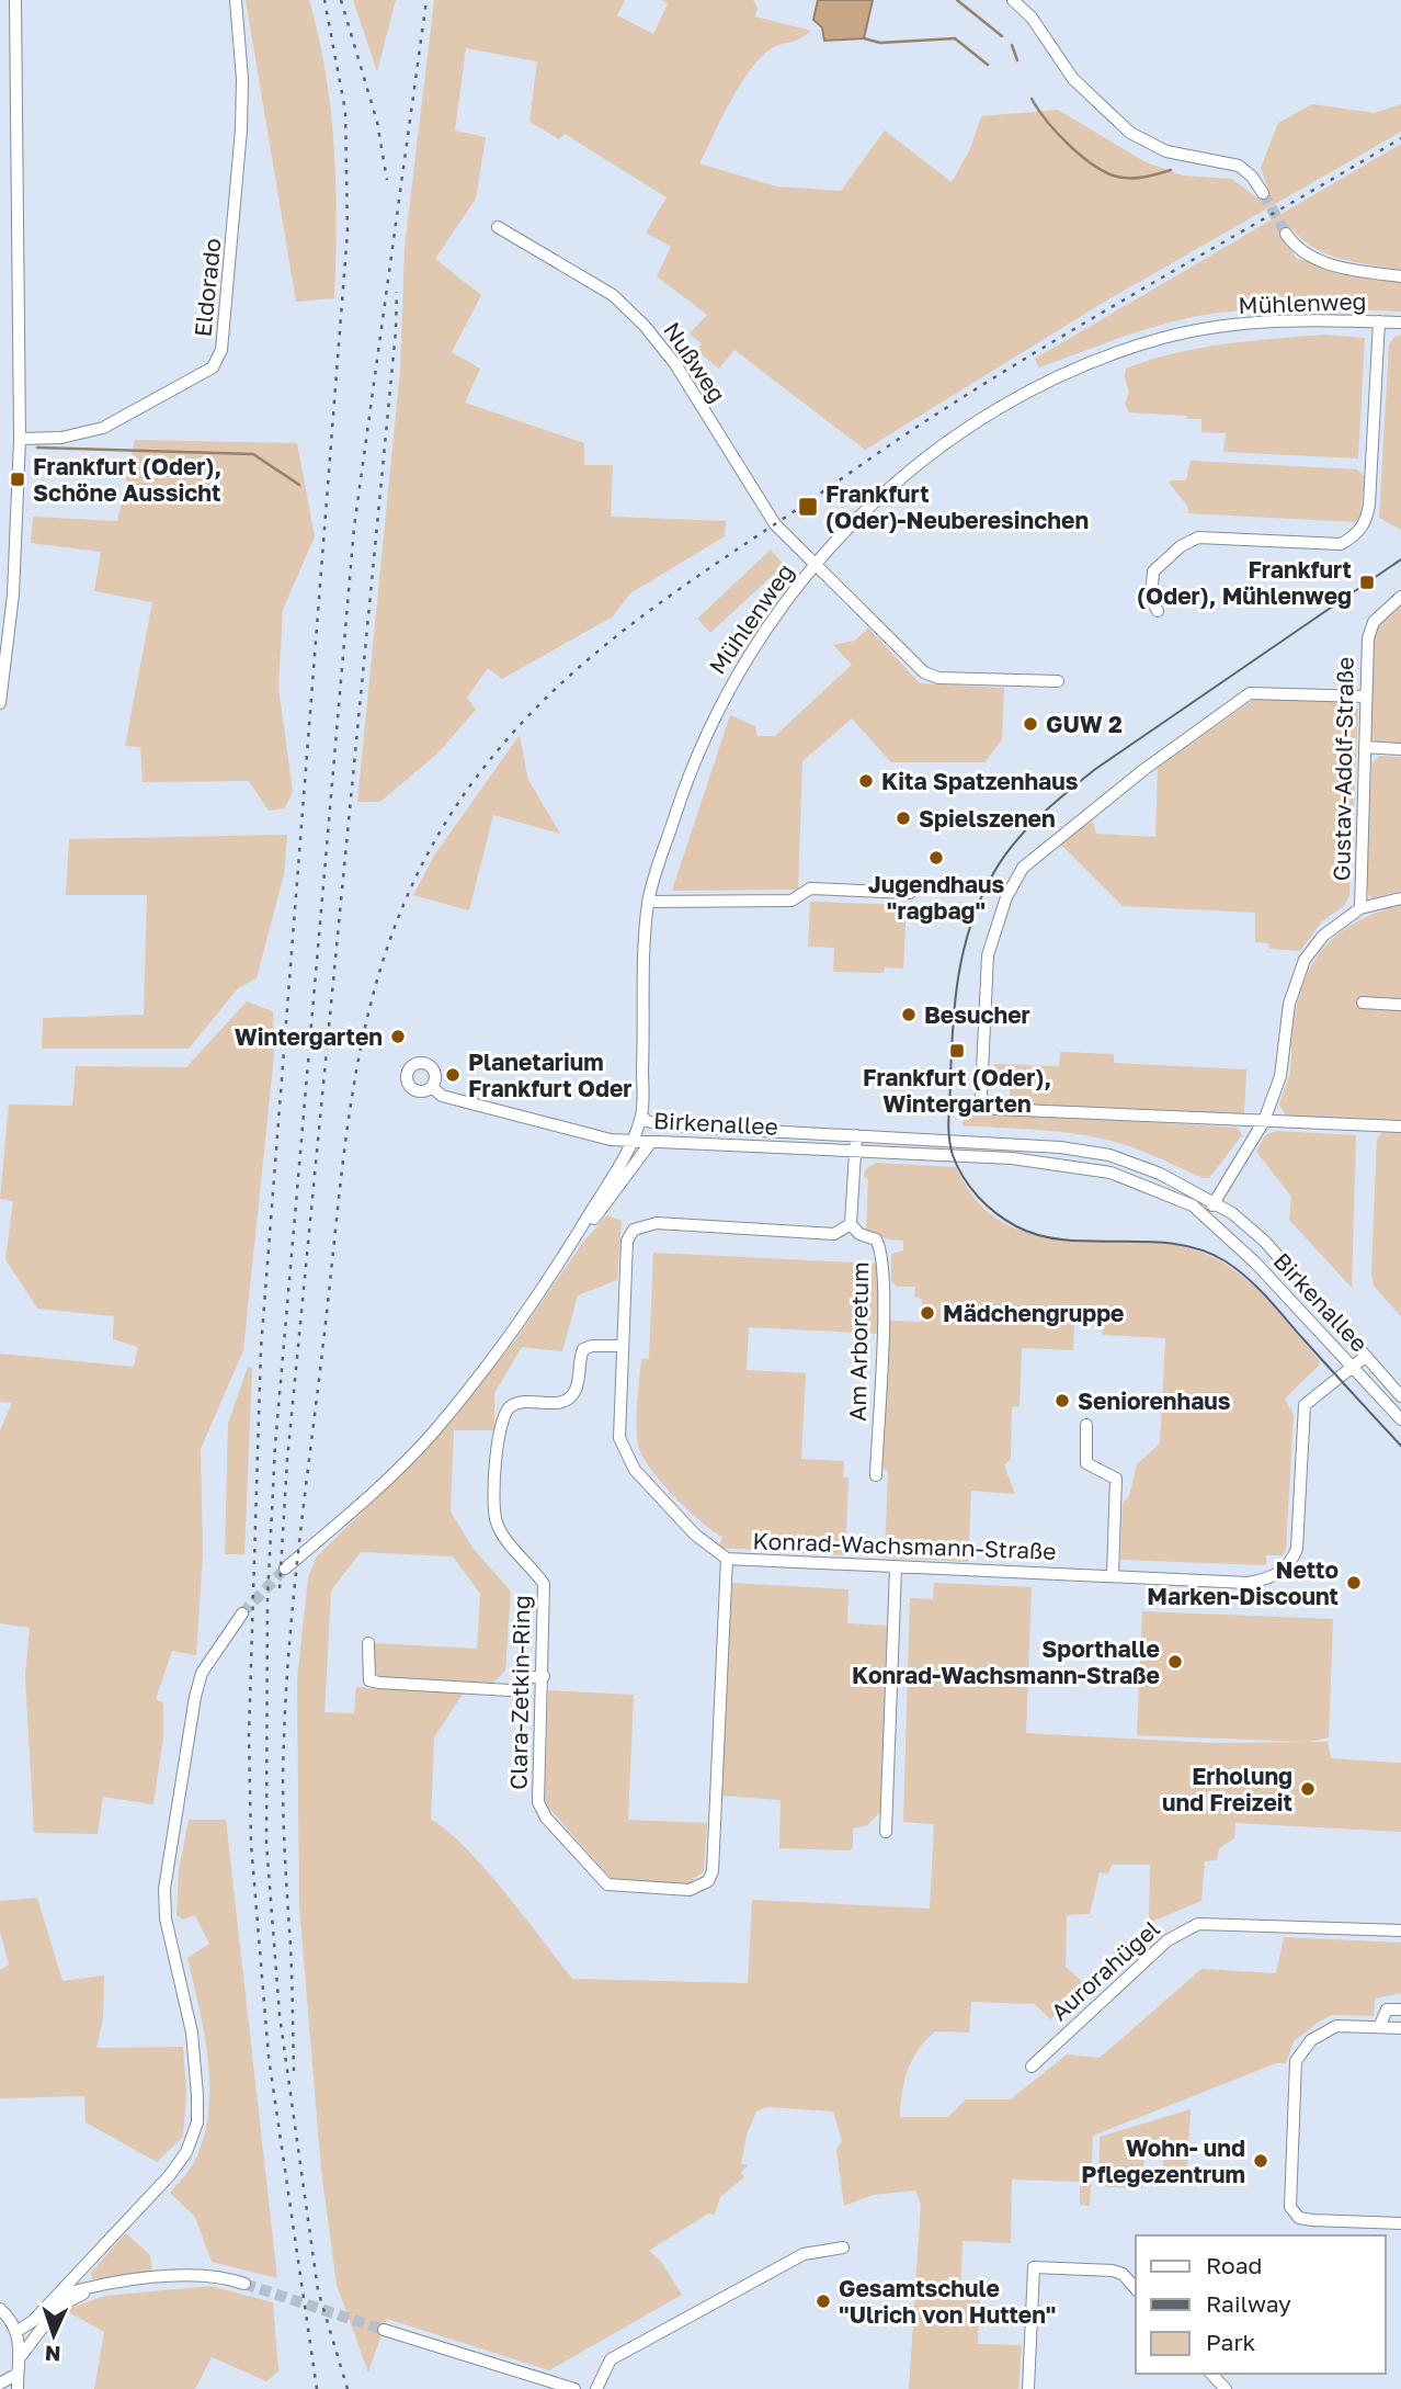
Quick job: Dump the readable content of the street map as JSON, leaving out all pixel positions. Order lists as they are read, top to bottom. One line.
{"streets":{"street":["Eldorado","Mühlenweg","Nußweg","Gustav-Adolf-Straße","Birkenallee","Am Arboretum","Konrad-Wachsmann-Straße","Clara-Zetkin-Ring","Aurorahügel"]},"crossings":[["Mühlenweg","Nußweg"],["Mühlenweg","Birkenallee"],["Birkenallee","Konrad-Wachsmann-Straße"],["Am Arboretum","Konrad-Wachsmann-Straße"],["Konrad-Wachsmann-Straße","Clara-Zetkin-Ring"]],"places":{"transit":["Frankfurt (Oder), Schöne Aussicht","Frankfurt (Oder)-Neuberesinchen","Frankfurt (Oder), Mühlenweg","Frankfurt (Oder), Wintergarten"],"other":["GUW 2","Kita Spatzenhaus","Spielszenen","Jugendhaus \"ragbag\"","Besucher","Wintergarten","Planetarium Frankfurt Oder","Mädchengruppe","Seniorenhaus","Netto Marken-Discount","Sporthalle Konrad-Wachsmann-Straße","Erholung und Freizeit","Wohn- und Pflegezentrum","Gesamtschule \"Ulrich von Hutten\""]},"legend":["Road","Railway","Park"],"north":"bottom"}
